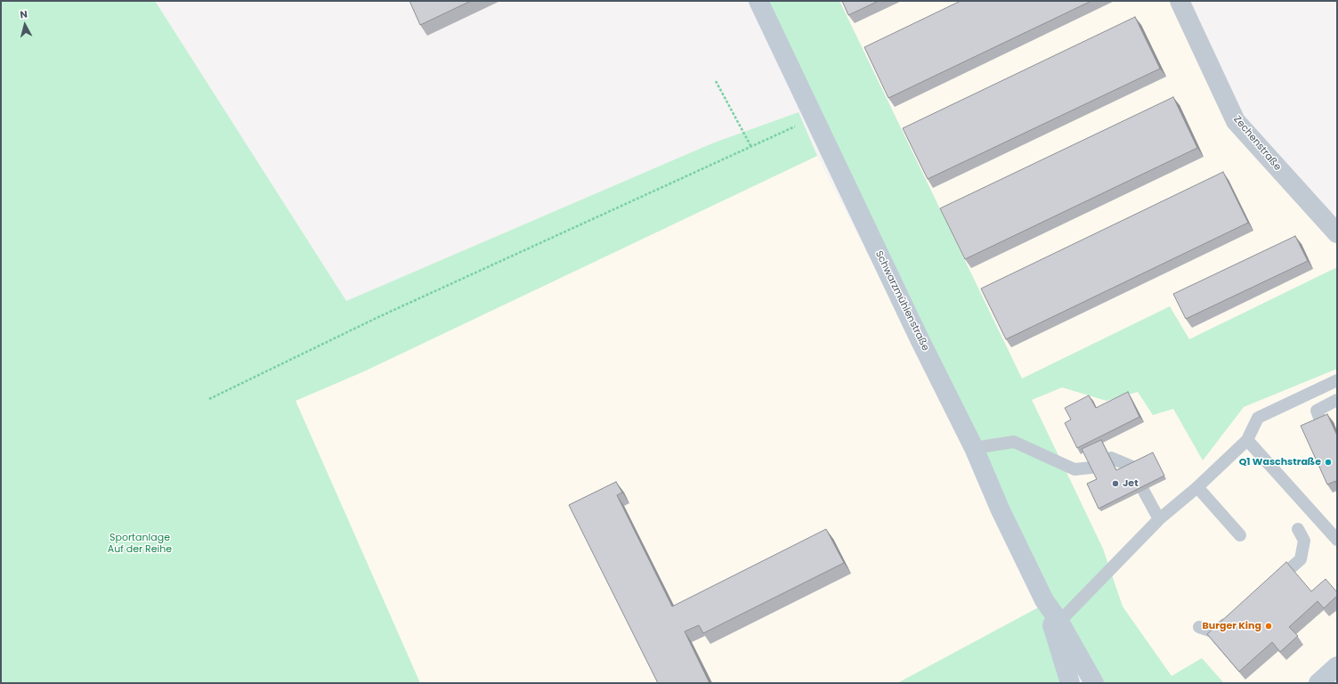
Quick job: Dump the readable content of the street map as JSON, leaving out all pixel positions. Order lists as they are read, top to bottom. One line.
{"streets":{"street":["Zechenstraße","Schwarzmühlenstraße"]},"parks":["Sportanlage Auf der Reihe"],"places":["Q1 Waschstraße","Jet","Burger King"],"north":"top"}
